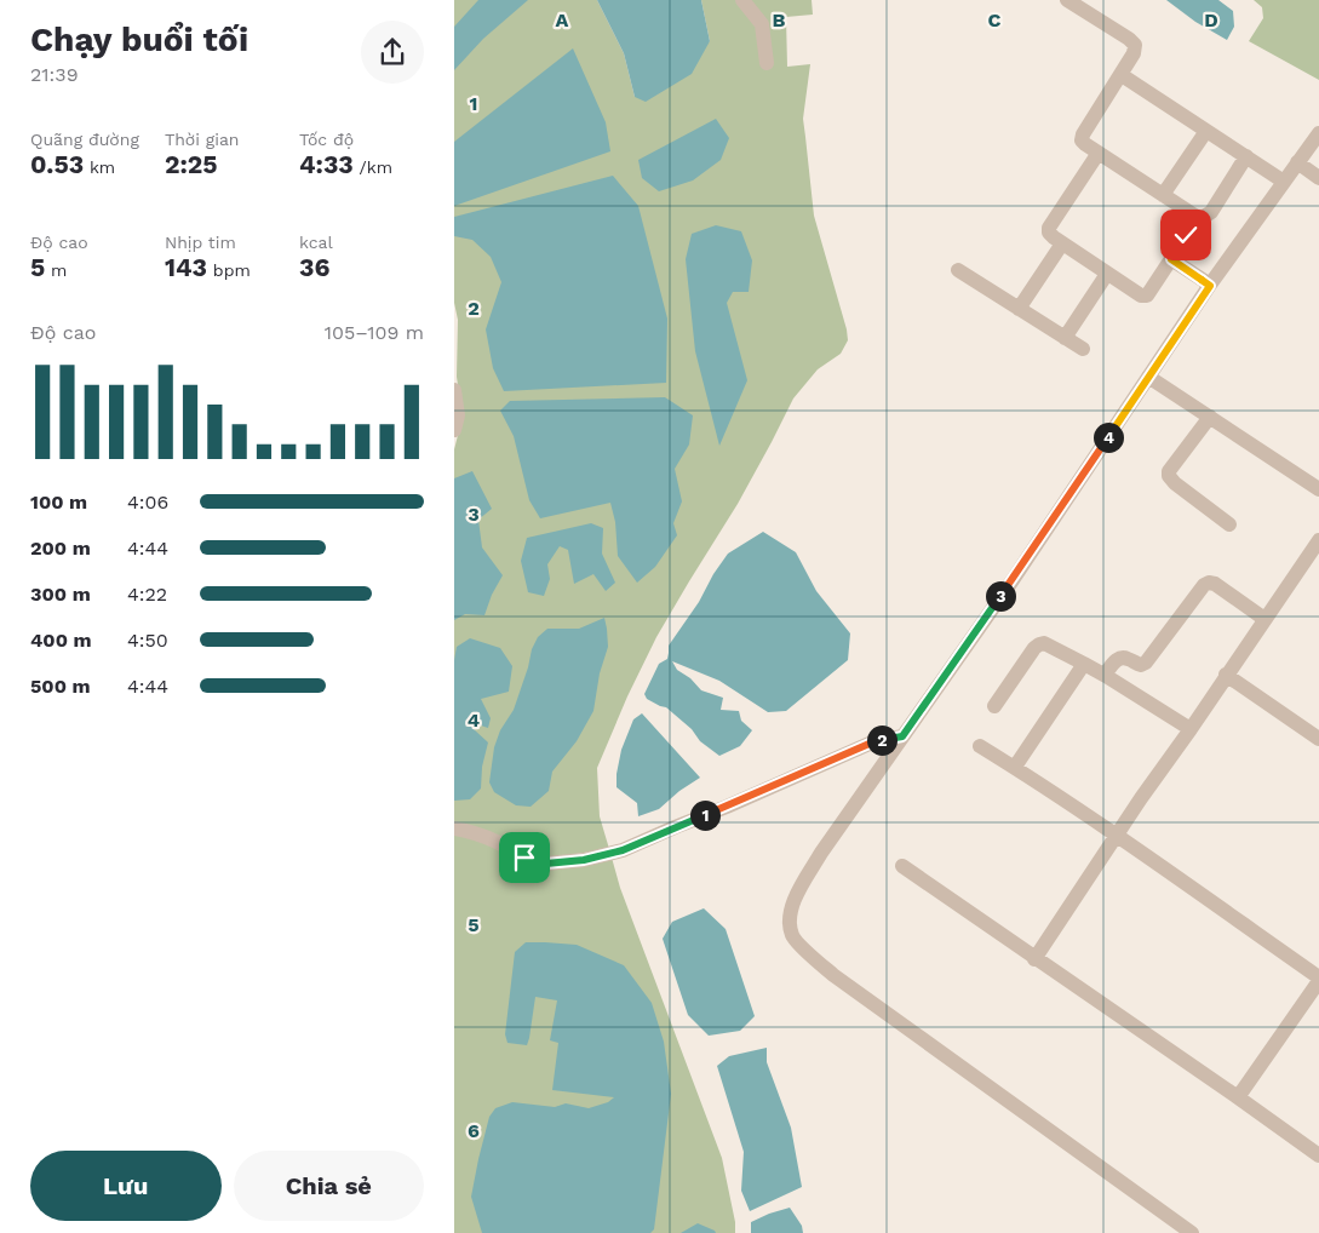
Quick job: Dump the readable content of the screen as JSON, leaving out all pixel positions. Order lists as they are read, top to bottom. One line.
{"page":{"heading":["Chạy buổi tối","21:39"],"stats":[["Quãng đường","0.53 km"],["Thời gian","2:25"],["Tốc độ","4:33 /km"],["Độ cao","5 m"],["Nhịp tim","143 bpm"],["kcal","36"]],"chart":["Độ cao","105–109 m"],"pins":["4","3","2","1"],"list":[{"name":"100 m","note":"4:06"},{"name":"200 m","note":"4:44"},{"name":"300 m","note":"4:22"},{"name":"400 m","note":"4:50"},{"name":"500 m","note":"4:44"}],"buttons":["Lưu","Chia sẻ"]},"grid":{"columns":["A","B","C","D"],"rows":["1","2","3","4","5","6"]}}
